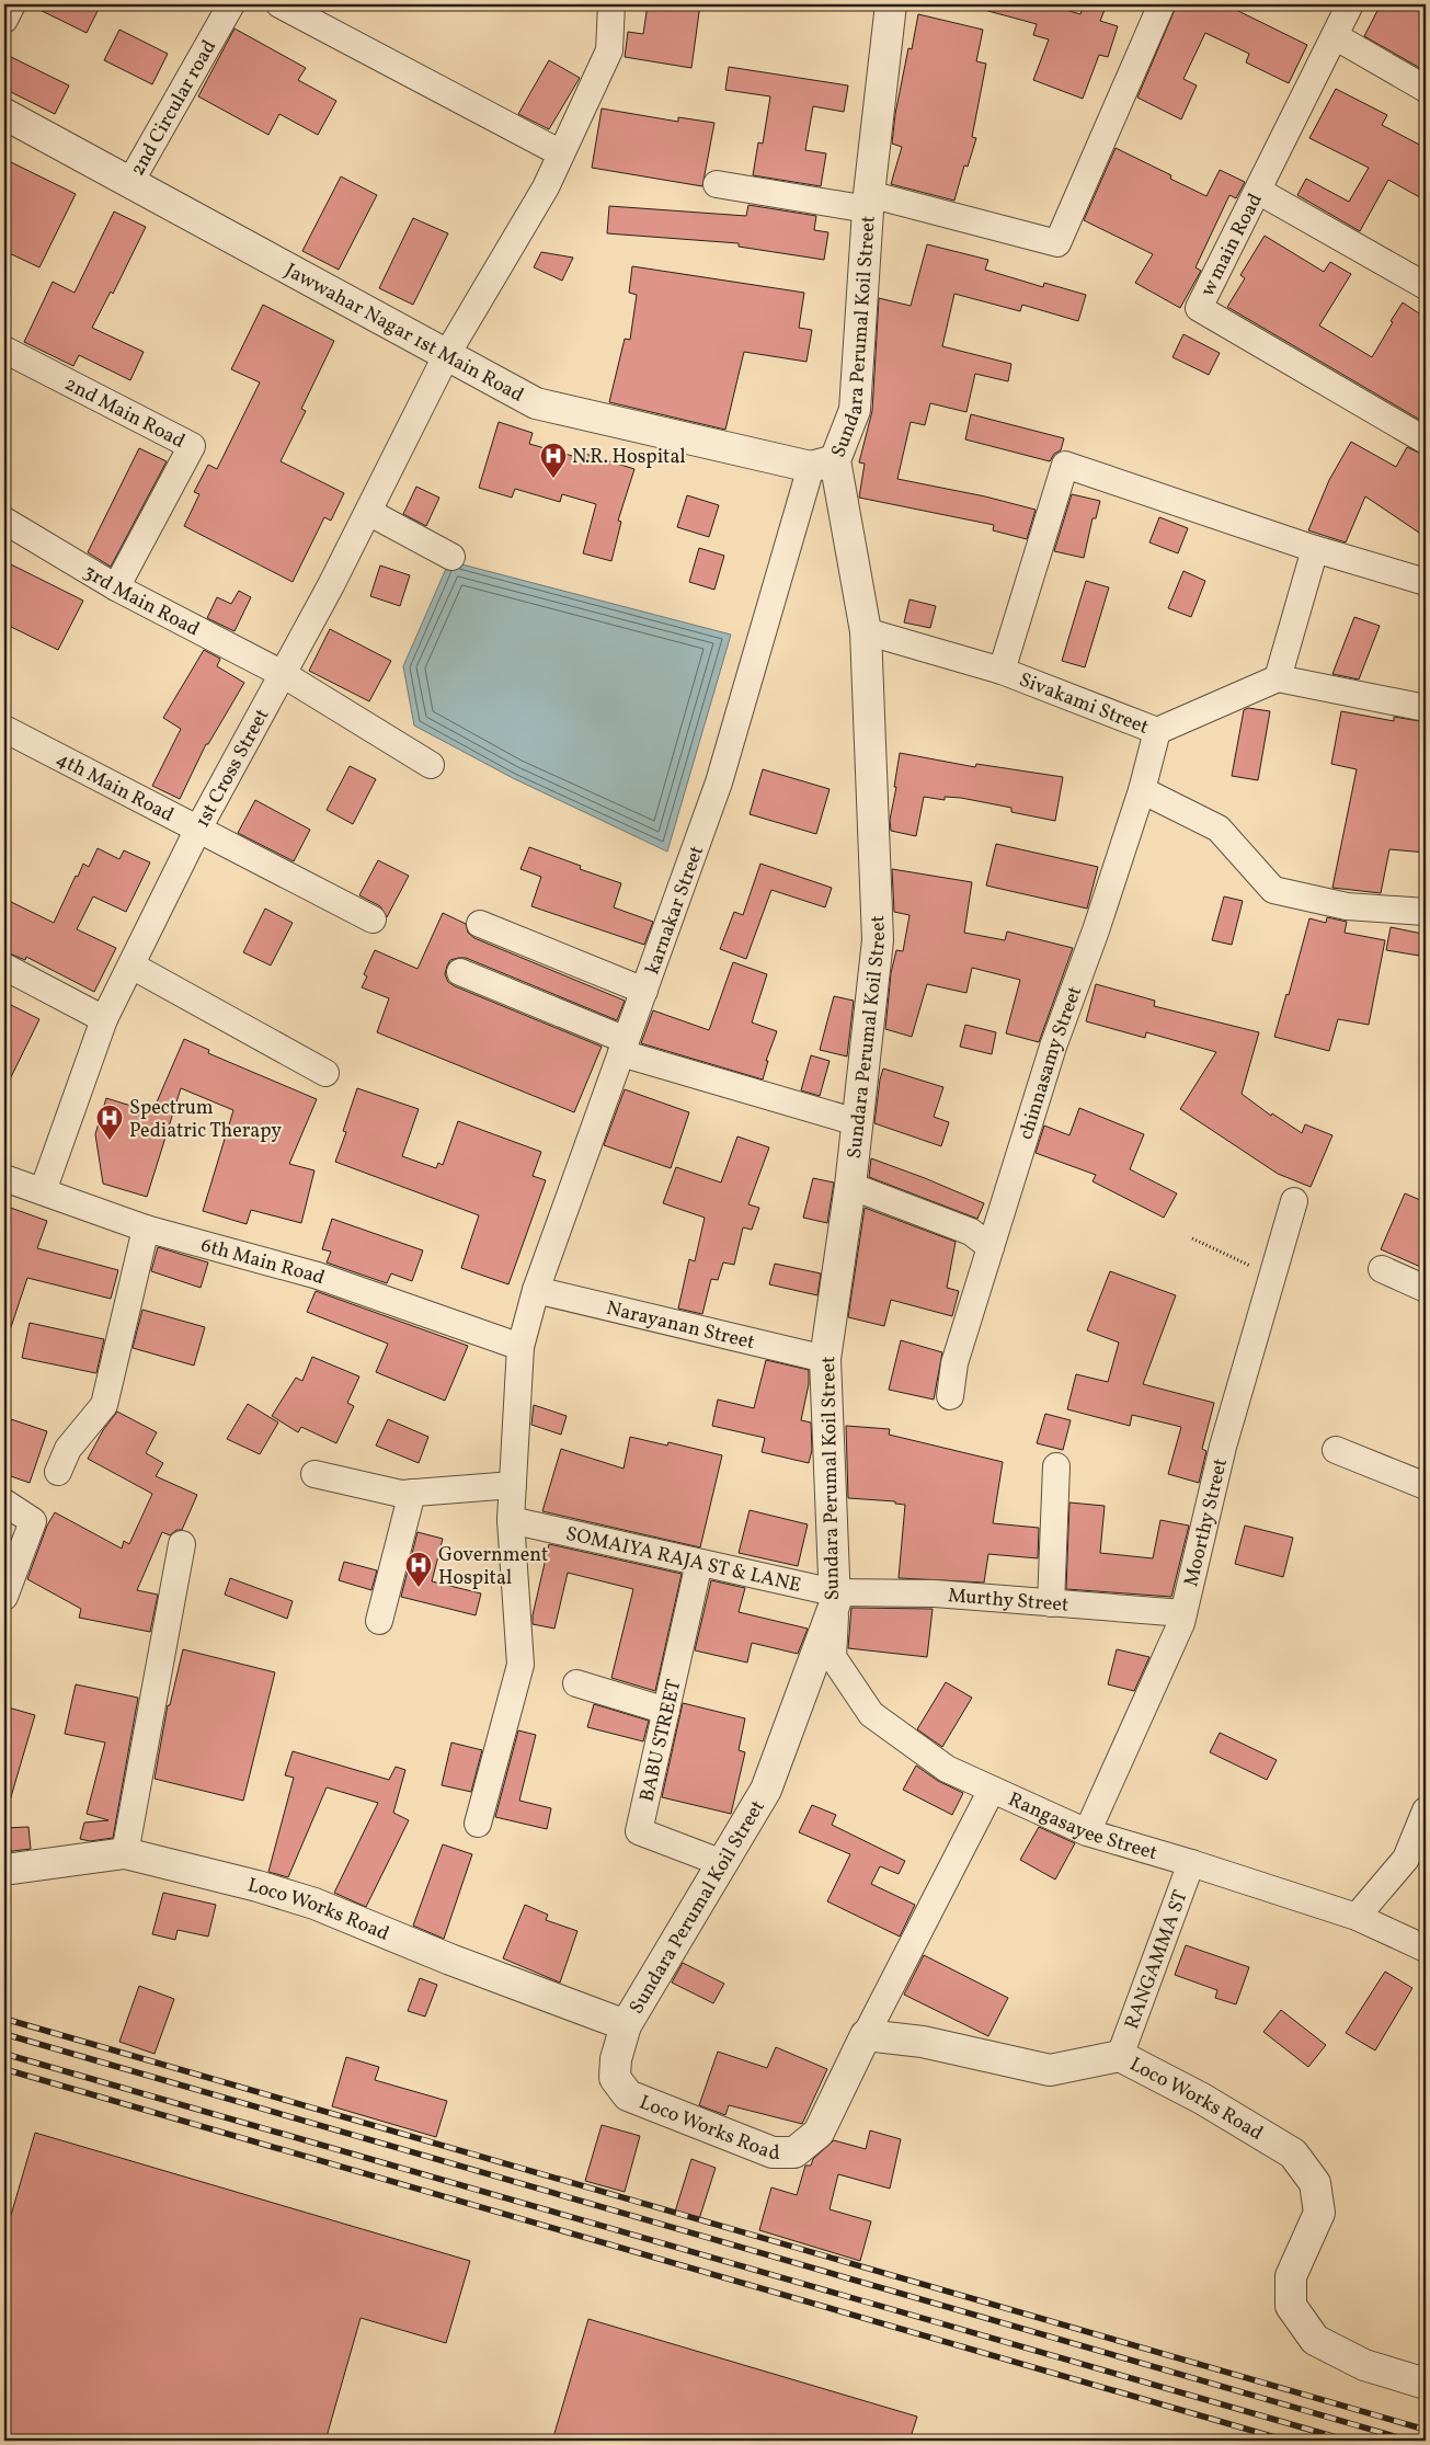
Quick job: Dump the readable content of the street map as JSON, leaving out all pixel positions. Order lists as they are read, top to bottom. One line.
{"streets":{"street":["2nd Circular road","w main Road","Jawwahar Nagar 1st Main Road","Sundara Perumal Koil Street","2nd Main Road","3rd Main Road","Sivakami Street","1st Cross Street","4th Main Road","karnakar Street","chinnasamy Street","6th Main Road","Narayanan Street","Moorthy Street","SOMAIYA RAJA ST & LANE","Murthy Street","BABU STREET","Rangasayee Street","Loco Works Road","RANGAMMA ST"]},"crossings":[["2nd Circular road","Jawwahar Nagar 1st Main Road"],["Jawwahar Nagar 1st Main Road","Sundara Perumal Koil Street"],["Jawwahar Nagar 1st Main Road","1st Cross Street"],["Jawwahar Nagar 1st Main Road","karnakar Street"],["Sundara Perumal Koil Street","Sivakami Street"],["Sundara Perumal Koil Street","karnakar Street"],["Sundara Perumal Koil Street","Narayanan Street"],["Sundara Perumal Koil Street","SOMAIYA RAJA ST & LANE"],["Sundara Perumal Koil Street","Murthy Street"],["Sundara Perumal Koil Street","BABU STREET"],["Sundara Perumal Koil Street","Rangasayee Street"],["Sundara Perumal Koil Street","Loco Works Road"],["2nd Main Road","3rd Main Road"],["3rd Main Road","1st Cross Street"],["Sivakami Street","chinnasamy Street"],["1st Cross Street","4th Main Road"],["1st Cross Street","6th Main Road"],["karnakar Street","6th Main Road"],["karnakar Street","Narayanan Street"],["Moorthy Street","Murthy Street"],["Moorthy Street","Rangasayee Street"],["SOMAIYA RAJA ST & LANE","Murthy Street"],["SOMAIYA RAJA ST & LANE","BABU STREET"],["SOMAIYA RAJA ST & LANE","Rangasayee Street"],["Murthy Street","Rangasayee Street"],["Rangasayee Street","RANGAMMA ST"],["Loco Works Road","RANGAMMA ST"]],"places":{"hospital":["N.R. Hospital","Spectrum Pediatric Therapy","Government Hospital"]}}
